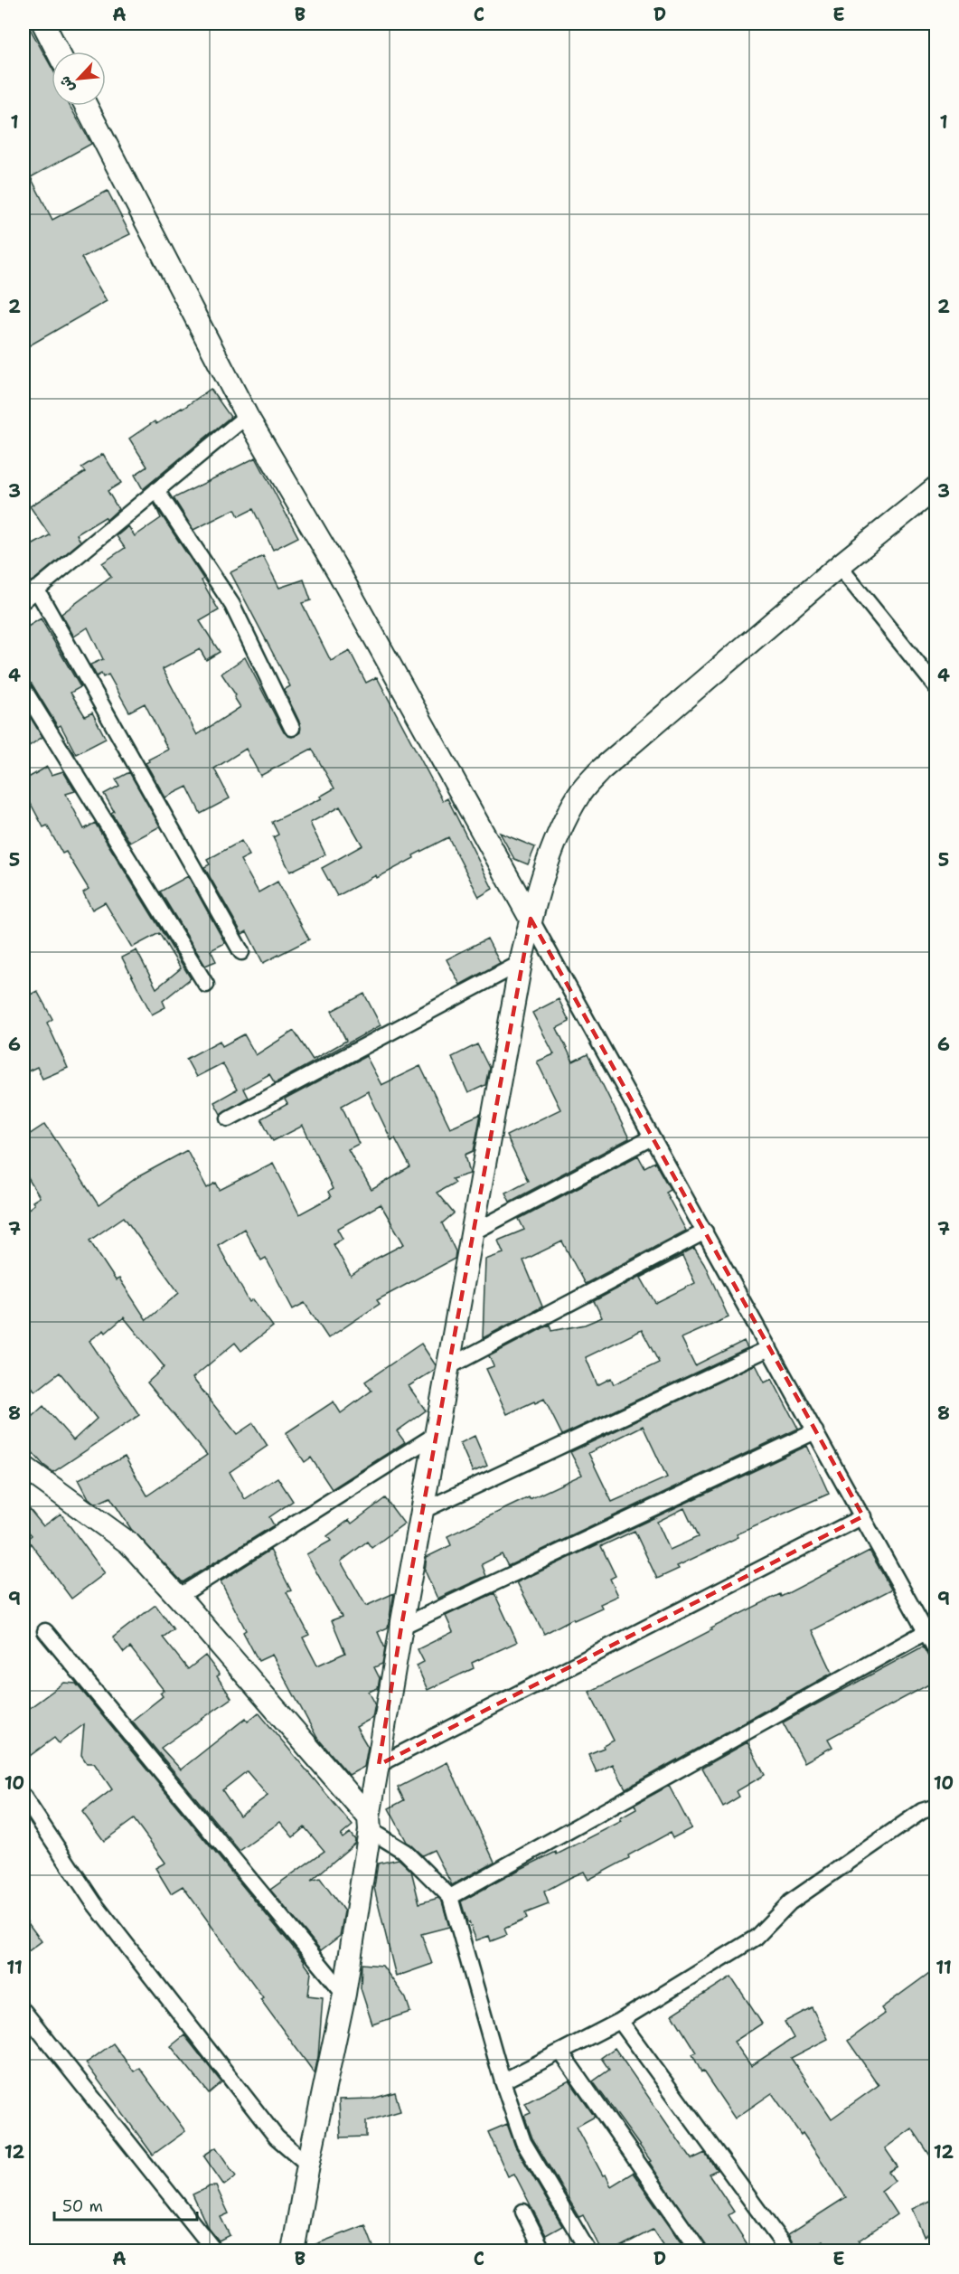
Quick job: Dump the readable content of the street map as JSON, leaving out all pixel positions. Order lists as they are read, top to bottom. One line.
{"scale_bar":"50 m","north":"bottom left","grid":{"columns":["A","B","C","D","E"],"rows":["1","2","3","4","5","6","7","8","9","10","11","12"]}}
